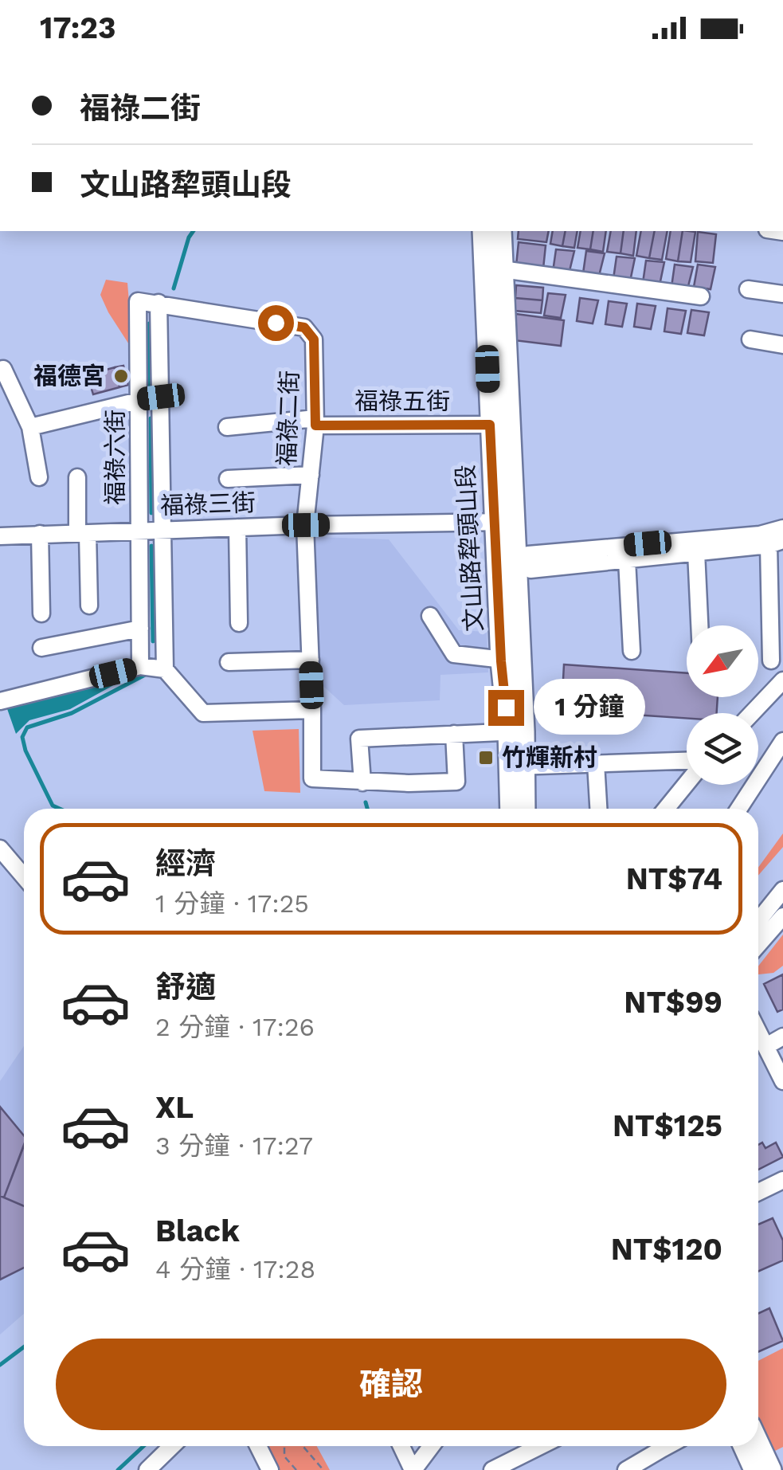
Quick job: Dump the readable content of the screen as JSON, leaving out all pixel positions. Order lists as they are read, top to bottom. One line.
{"streets":{"main road":["文山路犂頭山段"],"street":["福祿五街","福祿二街","福祿六街","福祿三街"]},"crossings":[["福祿五街","福祿二街"],["福祿五街","文山路犂頭山段"],["福祿二街","福祿六街"],["福祿二街","福祿三街"],["福祿六街","福祿三街"],["福祿三街","文山路犂頭山段"]],"places":{"other":["福德宮"],"transit":["竹輝新村"]},"north":"bottom left","page":{"status":"17:23","banner":["福祿二街","文山路犂頭山段"],"bubble":"1 分鐘","list":[{"name":"經濟","note":"1 分鐘 · 17:25","value":"NT$74"},{"name":"舒適","note":"2 分鐘 · 17:26","value":"NT$99"},{"name":"XL","note":"3 分鐘 · 17:27","value":"NT$125"},{"name":"Black","note":"4 分鐘 · 17:28","value":"NT$120"}],"buttons":"確認"}}
